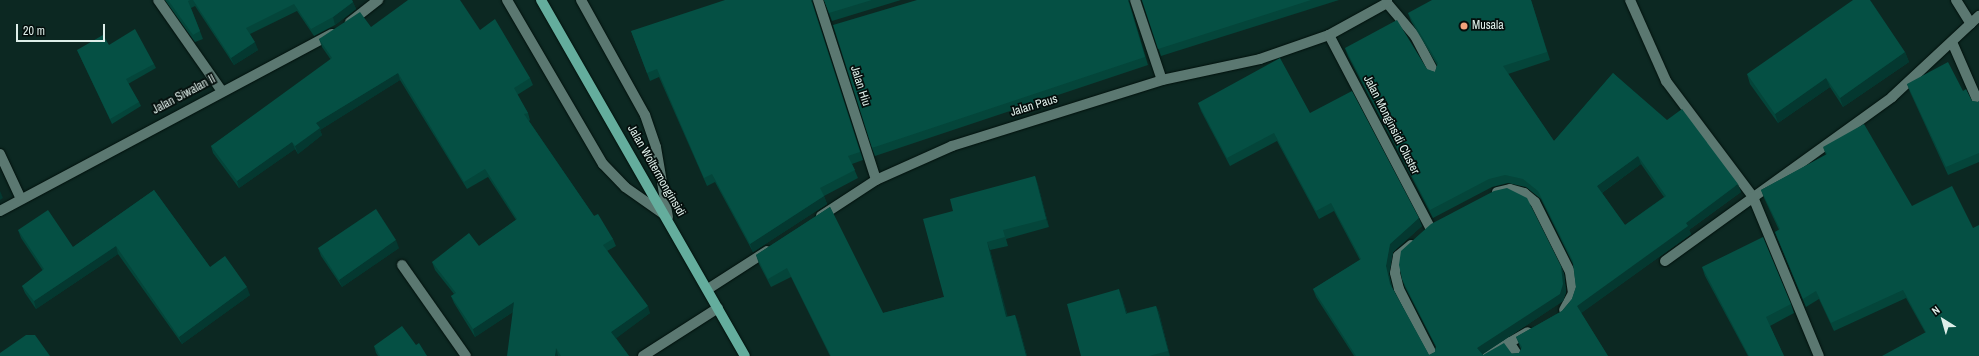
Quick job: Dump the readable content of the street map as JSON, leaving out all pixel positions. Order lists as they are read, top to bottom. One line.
{"streets":{"main road":["Jalan Woltermonginsidi"],"street":["Jalan Hiu","Jalan Siwalan II","Jalan Paus","Jalan Monginsidi Cluster"]},"crossings":[["Jalan Hiu","Jalan Paus"],["Jalan Paus","Jalan Monginsidi Cluster"]],"places":["Musala"],"scale_bar":"20 m","north":"top left"}
